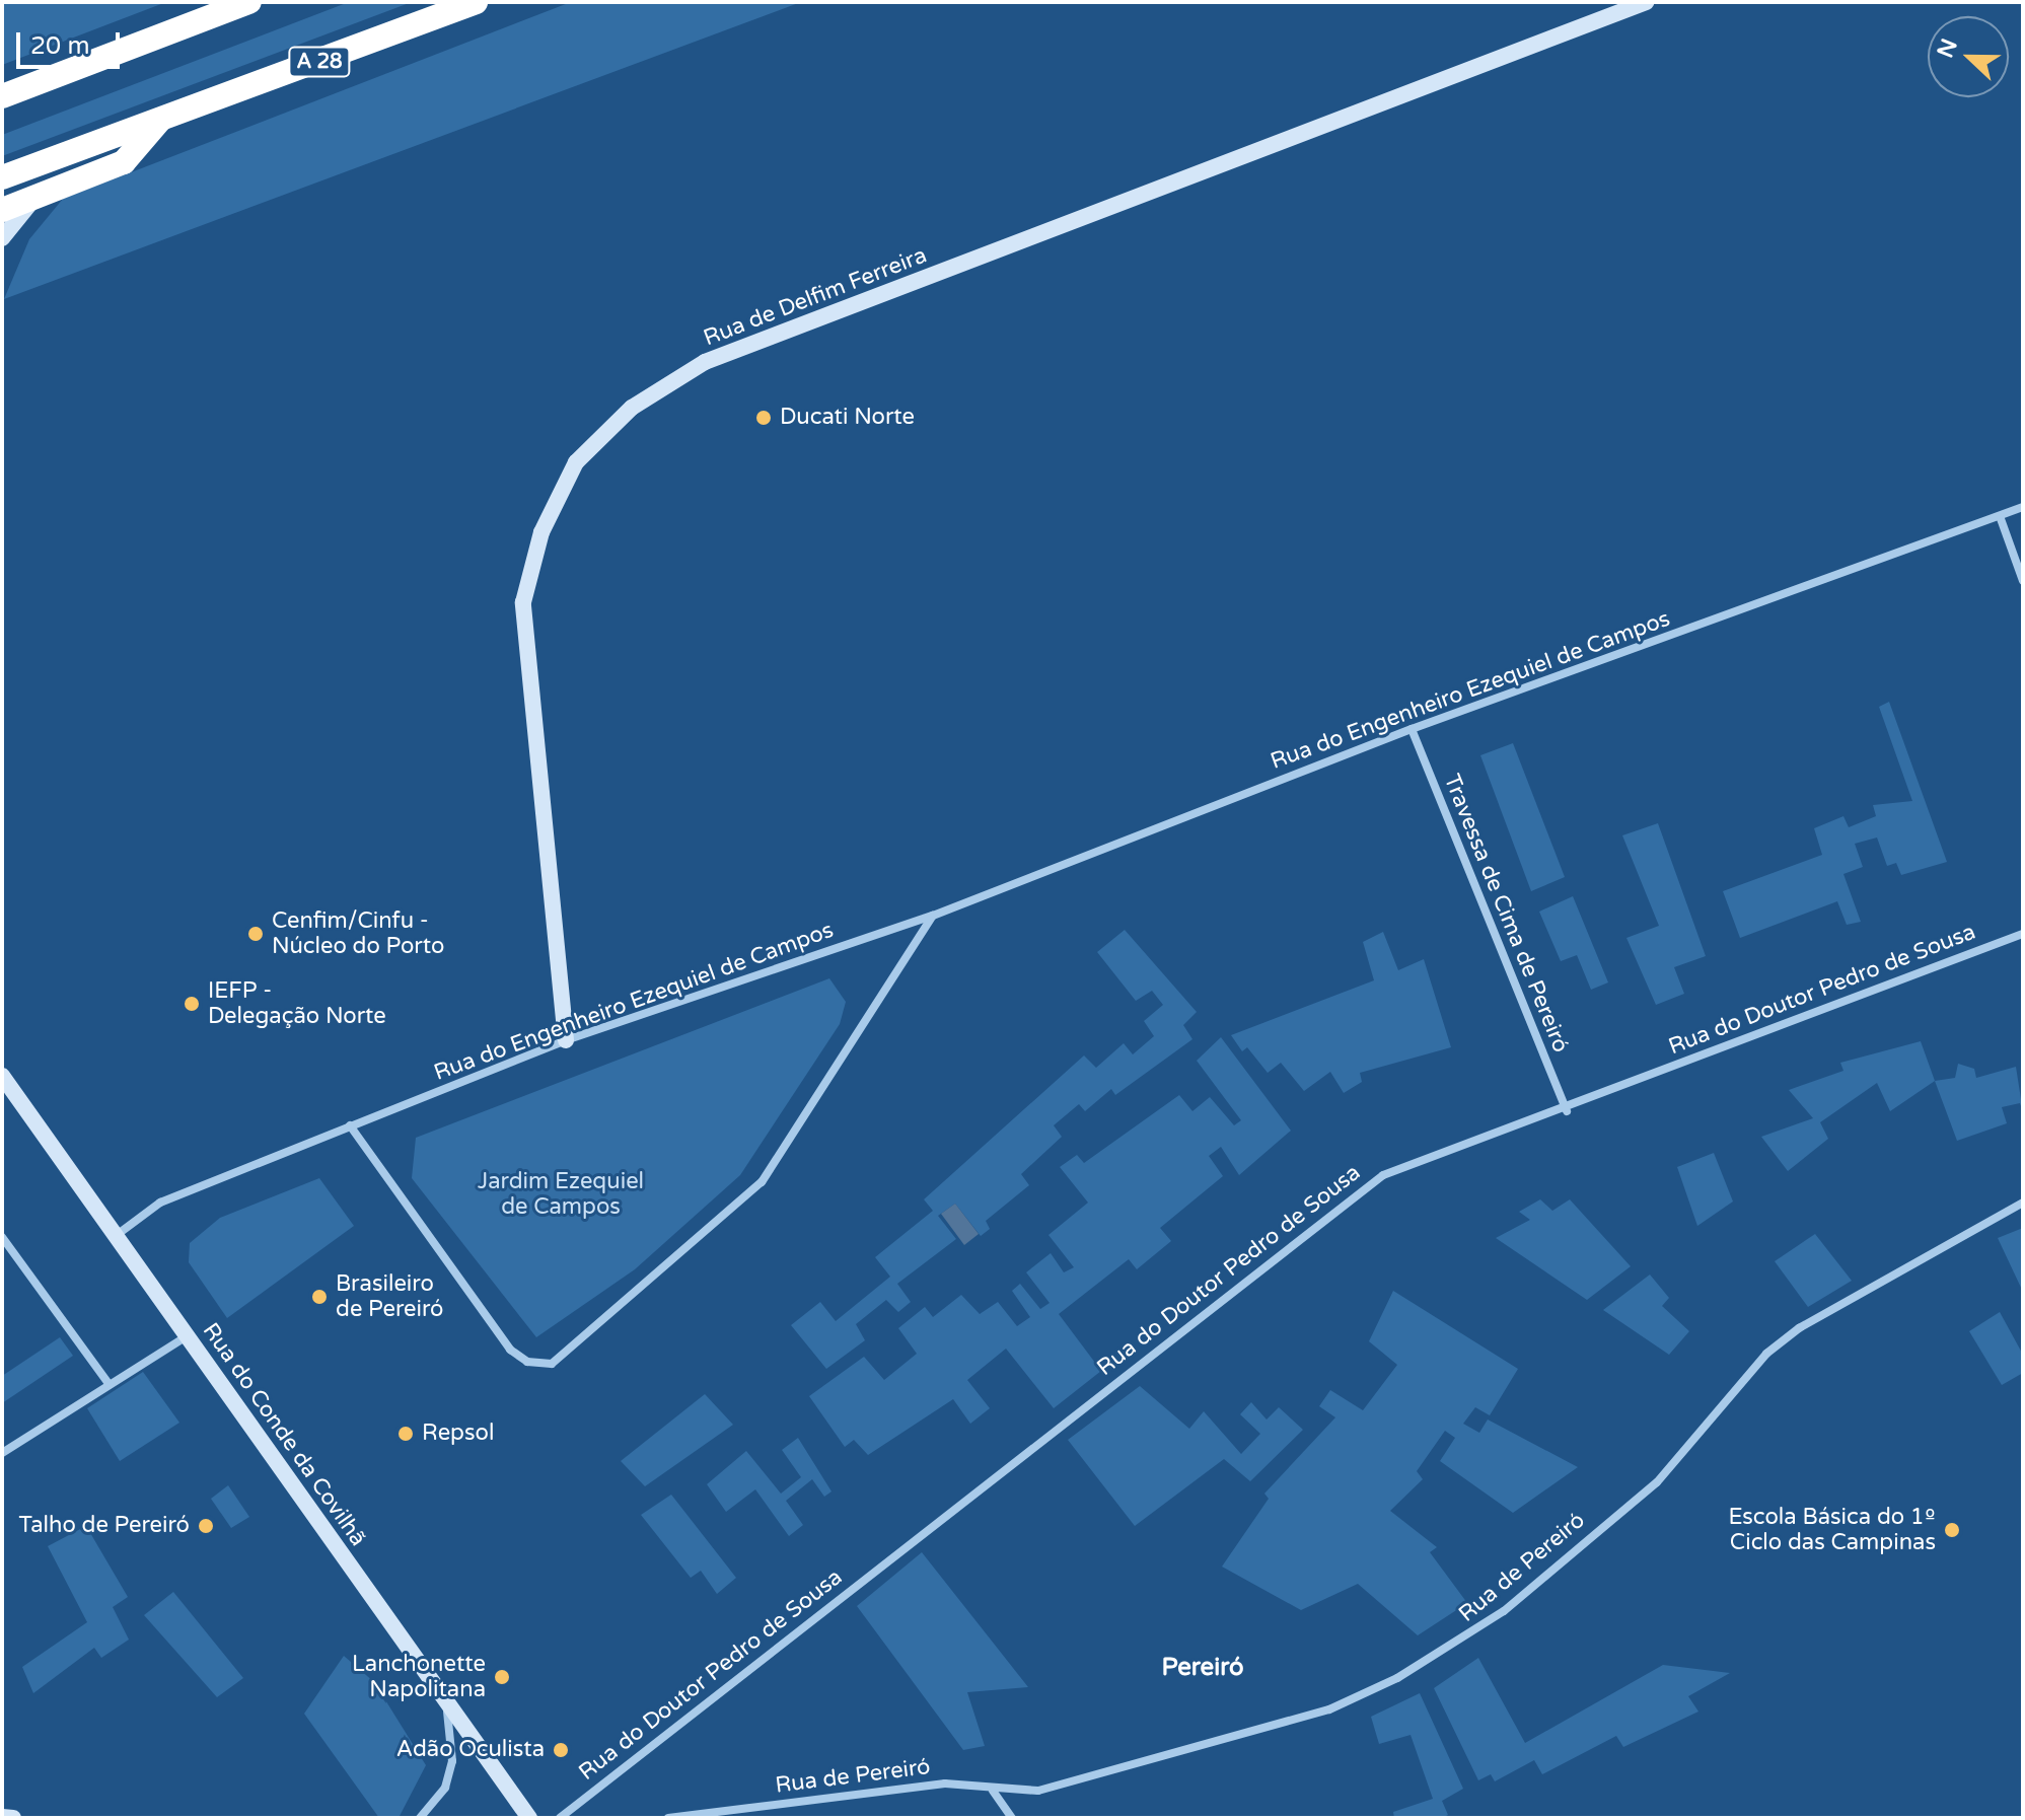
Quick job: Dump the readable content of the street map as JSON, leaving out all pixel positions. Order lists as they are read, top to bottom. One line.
{"streets":{"highway":["A 28"],"street":["Rua de Delfim Ferreira","Rua do Engenheiro Ezequiel de Campos","Travessa de Cima de Pereiró","Rua do Doutor Pedro de Sousa","Rua do Conde da Covilhã","Rua de Pereiró"]},"crossings":[["Rua de Delfim Ferreira","Rua do Engenheiro Ezequiel de Campos"],["Rua do Engenheiro Ezequiel de Campos","Travessa de Cima de Pereiró"],["Rua do Engenheiro Ezequiel de Campos","Rua do Conde da Covilhã"],["Travessa de Cima de Pereiró","Rua do Doutor Pedro de Sousa"]],"districts":["Pereiró"],"parks":["Jardim Ezequiel de Campos"],"places":["Ducati Norte","Cenfim/Cinfu - Núcleo do Porto","IEFP - Delegação Norte","Brasileiro de Pereiró","Repsol","Talho de Pereiró","Escola Básica do 1º Ciclo das Campinas","Lanchonette Napolitana","Adão Oculista"],"scale_bar":"20 m","north":"left"}
